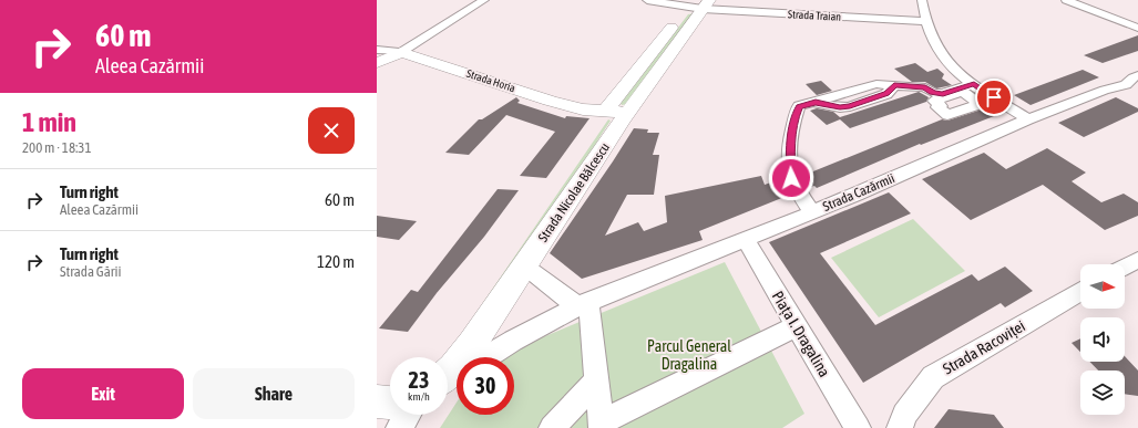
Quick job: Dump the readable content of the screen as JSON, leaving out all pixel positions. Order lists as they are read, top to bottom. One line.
{"streets":{"main road":["Strada Horia","Strada Nicolae Bălcescu"],"street":["Strada Traian","Strada Cazărmii","Piața I. Dragalina","Strada Racoviței"]},"crossings":[["Strada Traian","Strada Nicolae Bălcescu"],["Strada Horia","Strada Nicolae Bălcescu"],["Strada Cazărmii","Piața I. Dragalina"]],"parks":["Parcul General Dragalina"],"north":"right","page":{"turn":["60 m","Aleea Cazărmii"],"heading":["1 min","200 m · 18:31"],"list":[{"name":"Turn right","note":"Aleea Cazărmii","value":"60 m"},{"name":"Turn right","note":"Strada Gării","value":"120 m"}],"speed":"23 km/h","limit":"30","buttons":["Exit","Share"]}}
